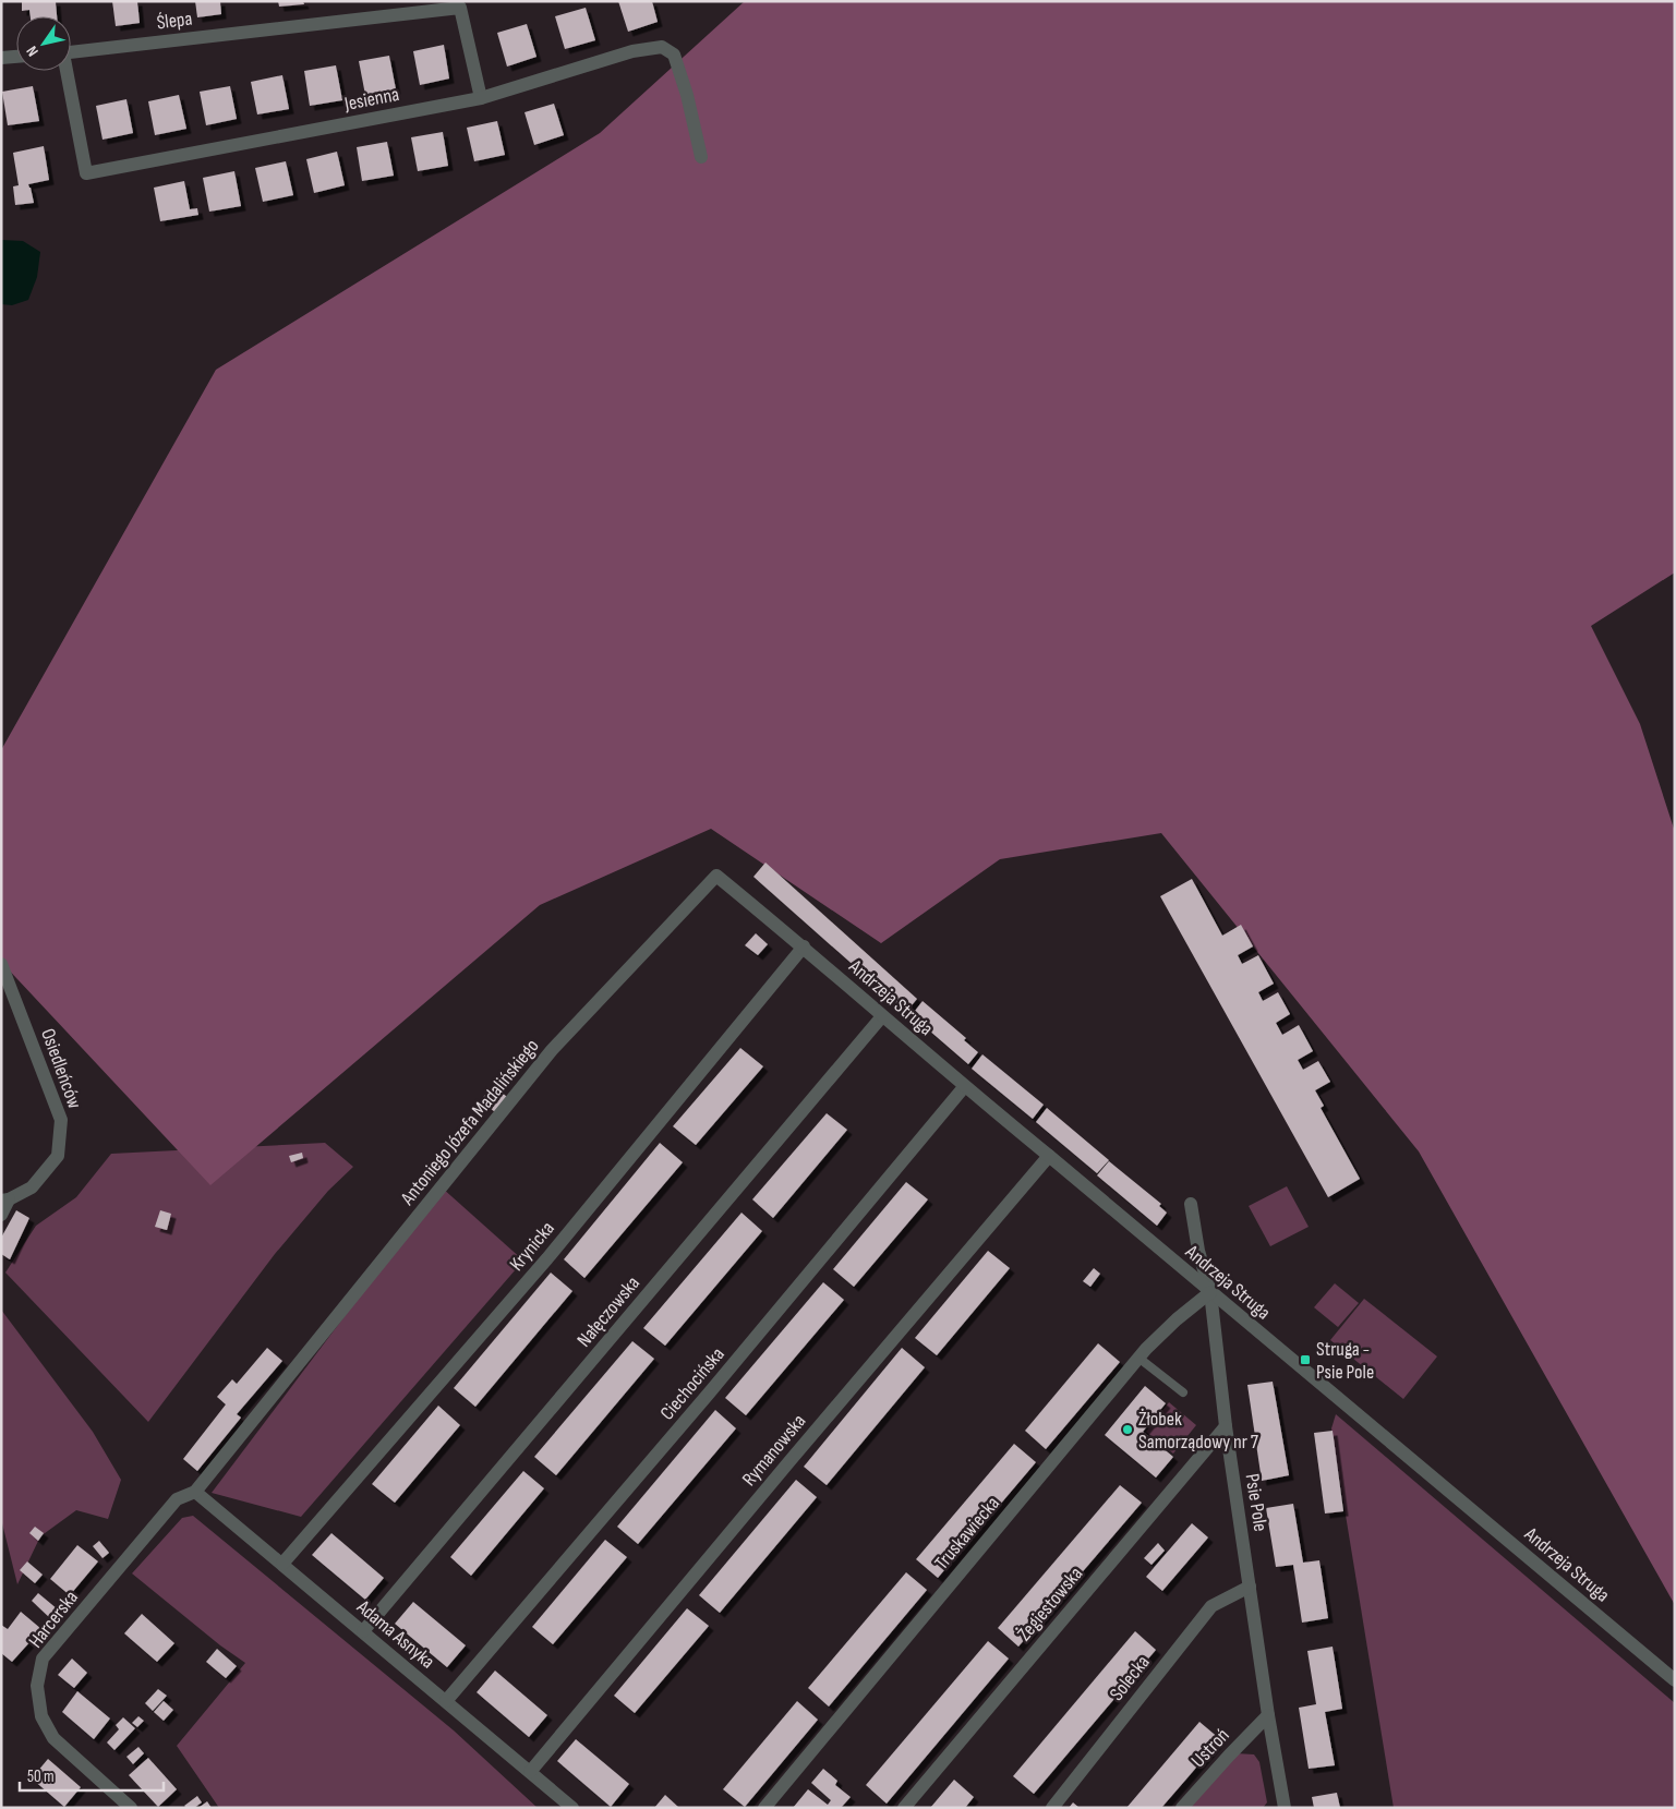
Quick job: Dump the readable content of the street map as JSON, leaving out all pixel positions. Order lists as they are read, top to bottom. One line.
{"streets":{"street":["Ślepa","Jesienna","Andrzeja Struga","Osiedleńców","Antoniego Józefa Madalińskiego","Krynicka","Nałęczowska","Ciechocińska","Rymanowska","Psie Pole","Truskawiecka","Żegiestowska","Harcerska","Adama Asnyka","Solecka","Ustroń"]},"crossings":[["Ślepa","Jesienna"],["Andrzeja Struga","Antoniego Józefa Madalińskiego"],["Andrzeja Struga","Krynicka"],["Andrzeja Struga","Nałęczowska"],["Andrzeja Struga","Ciechocińska"],["Andrzeja Struga","Rymanowska"],["Andrzeja Struga","Psie Pole"],["Andrzeja Struga","Truskawiecka"],["Antoniego Józefa Madalińskiego","Krynicka"],["Antoniego Józefa Madalińskiego","Harcerska"],["Antoniego Józefa Madalińskiego","Adama Asnyka"],["Krynicka","Adama Asnyka"],["Nałęczowska","Adama Asnyka"],["Ciechocińska","Adama Asnyka"],["Rymanowska","Adama Asnyka"],["Psie Pole","Truskawiecka"],["Psie Pole","Żegiestowska"],["Psie Pole","Solecka"],["Psie Pole","Ustroń"],["Harcerska","Adama Asnyka"]],"places":{"transit":["Struga - Psie Pole"],"other":["Żłobek Samorządowy nr 7"]},"scale_bar":"50 m","north":"bottom left"}
